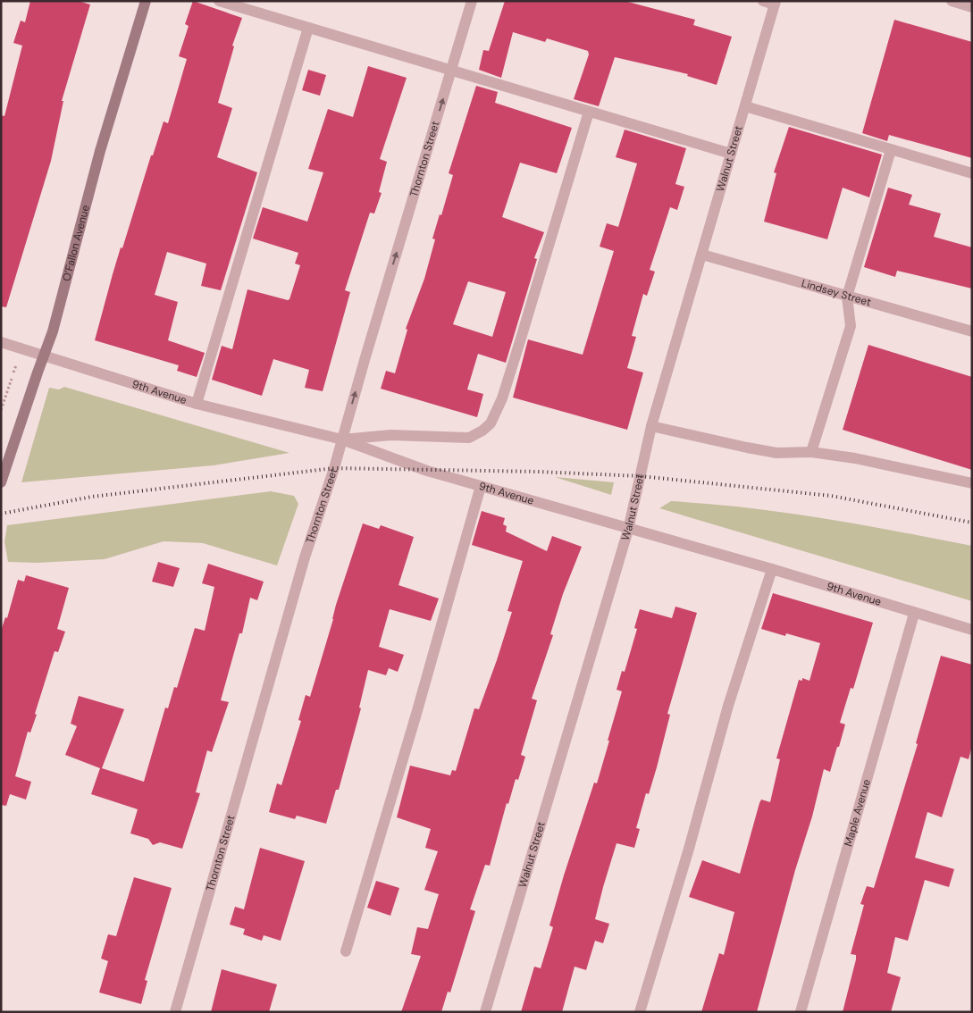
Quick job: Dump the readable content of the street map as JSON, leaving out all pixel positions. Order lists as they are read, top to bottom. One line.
{"streets":{"street":["Thornton Street","Walnut Street","O’Fallon Avenue","Lindsey Street","9th Avenue","Maple Avenue"]},"crossings":[["Thornton Street","9th Avenue"],["Walnut Street","Lindsey Street"],["Walnut Street","9th Avenue"],["O’Fallon Avenue","9th Avenue"],["9th Avenue","Maple Avenue"]],"one_way":["Thornton Street"]}
